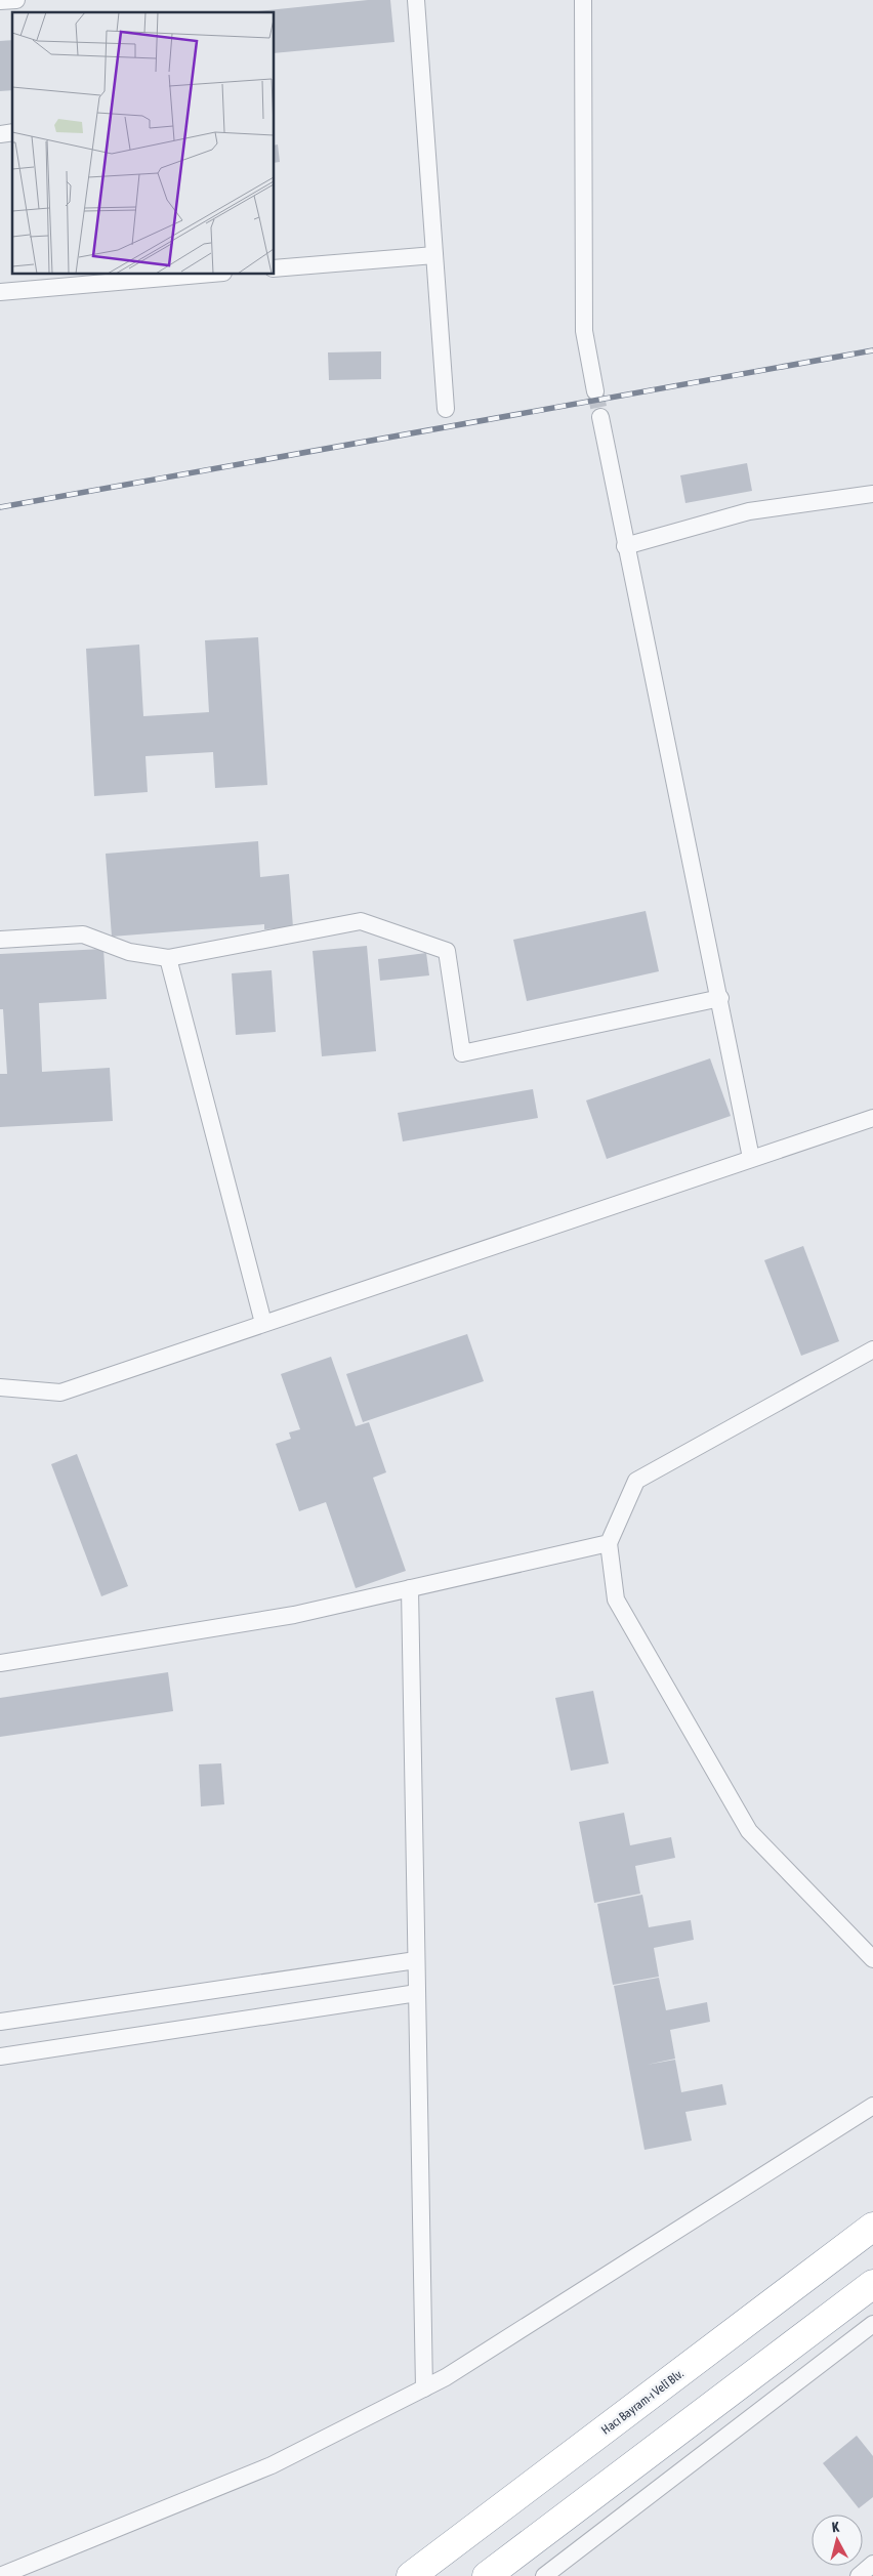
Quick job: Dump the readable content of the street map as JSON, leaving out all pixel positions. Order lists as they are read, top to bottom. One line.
{"streets":{"highway":["Hacı Bayram-ı Velî Blv."]},"north":"top"}
